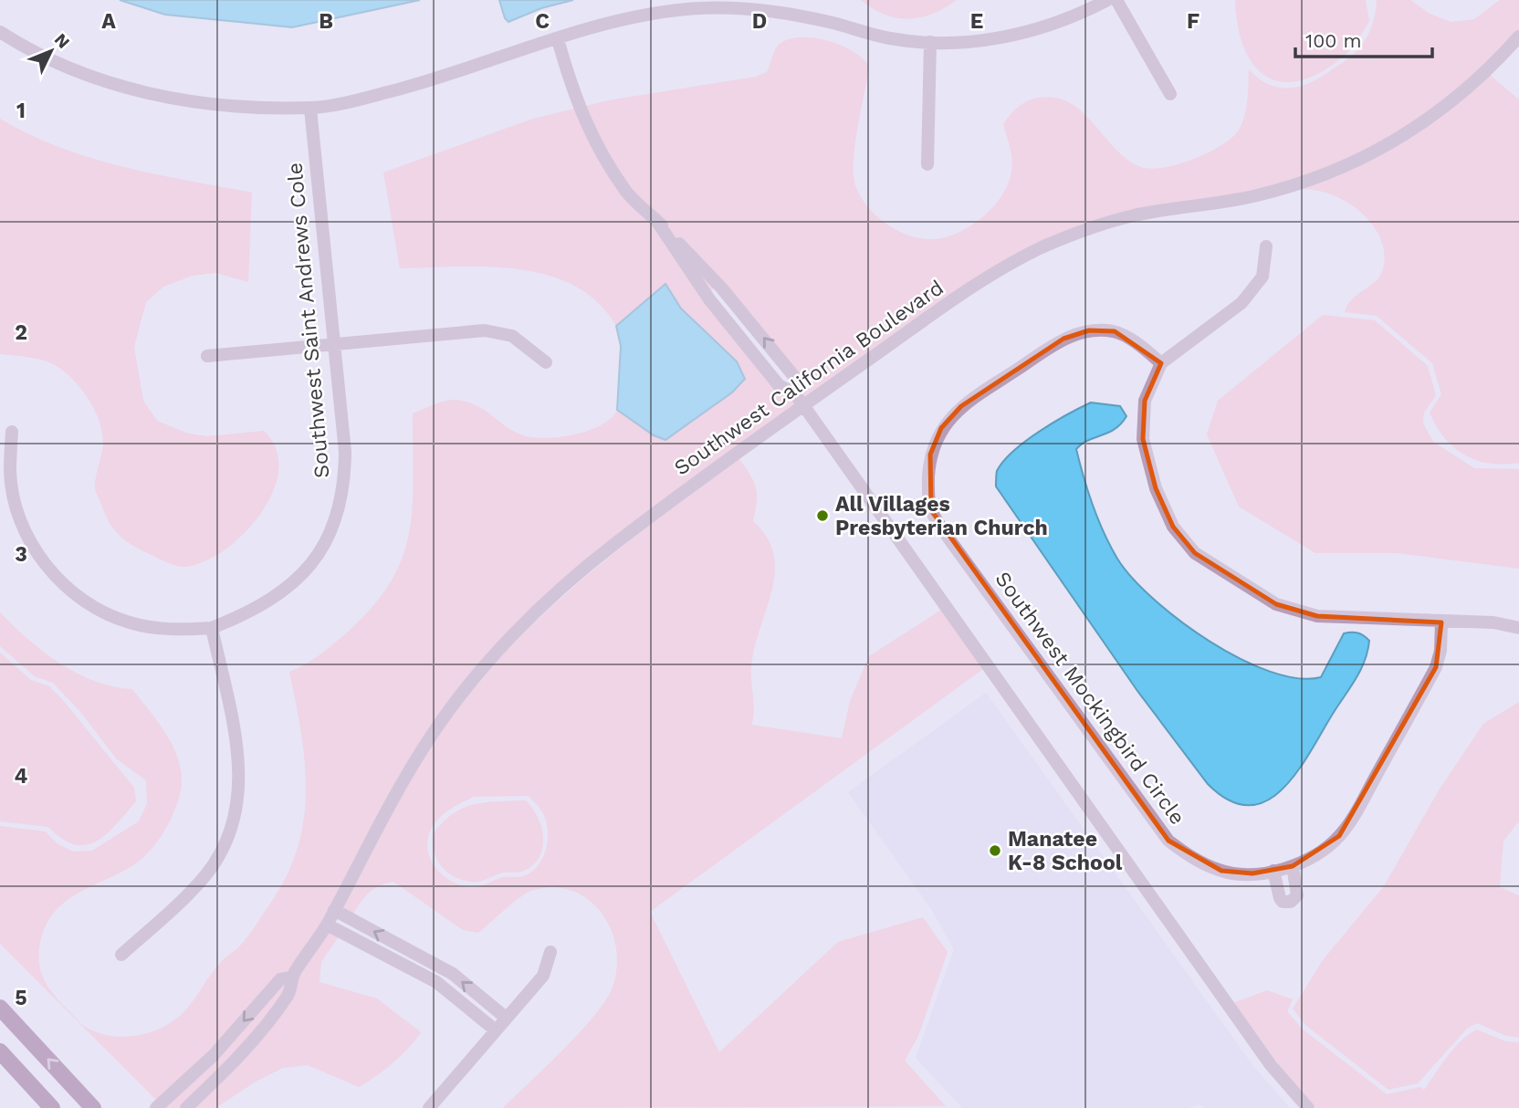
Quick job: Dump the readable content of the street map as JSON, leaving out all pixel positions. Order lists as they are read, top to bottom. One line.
{"streets":{"street":["Southwest Saint Andrews Cole","Southwest California Boulevard","Southwest Mockingbird Circle"]},"places":["All Villages Presbyterian Church","Manatee K-8 School"],"scale_bar":"100 m","north":"top right","grid":{"columns":["A","B","C","D","E","F"],"rows":["1","2","3","4","5"]}}
